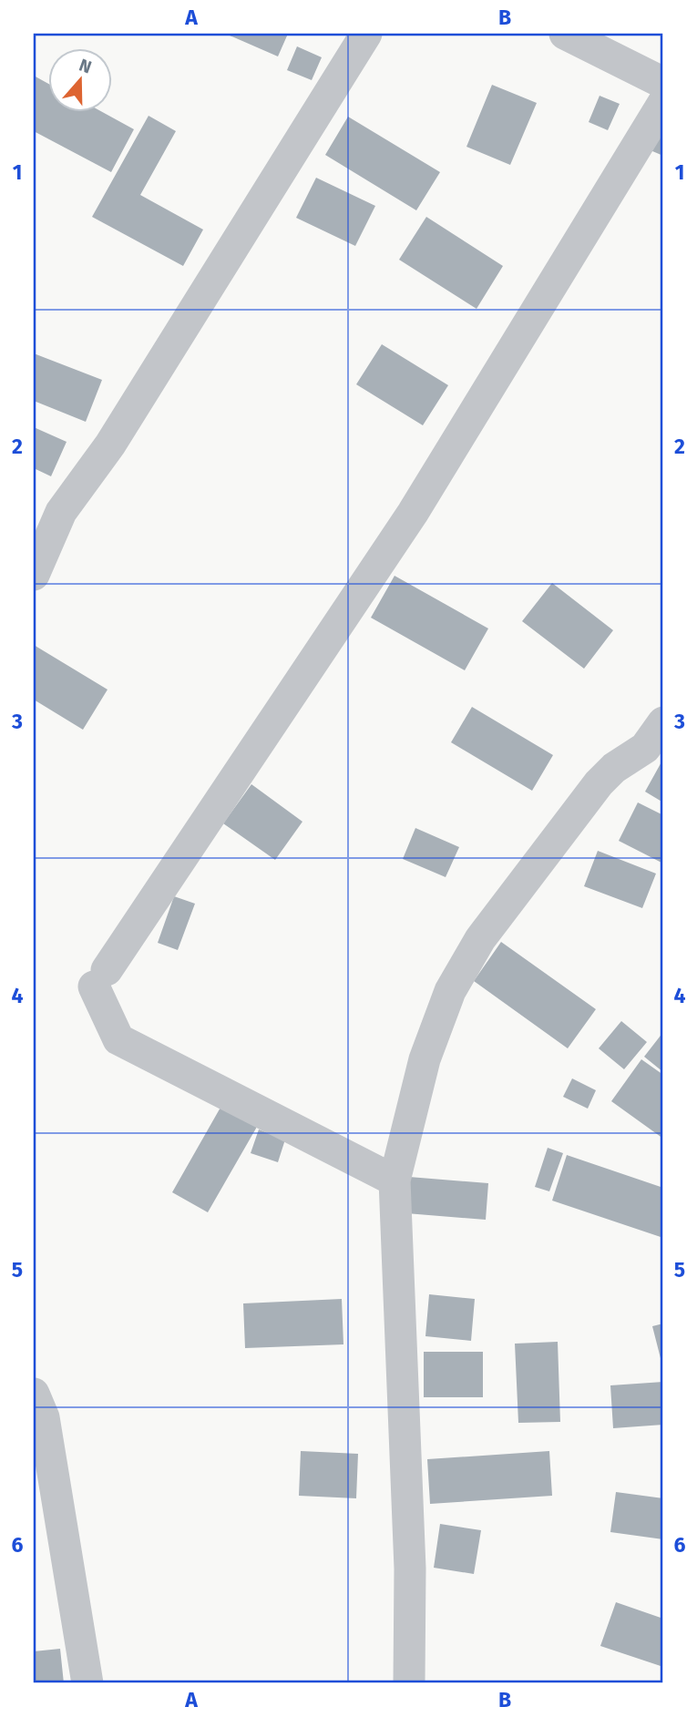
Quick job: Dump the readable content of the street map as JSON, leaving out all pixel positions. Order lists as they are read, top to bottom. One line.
{"north":"top","grid":{"columns":["A","B"],"rows":["1","2","3","4","5","6"]}}
